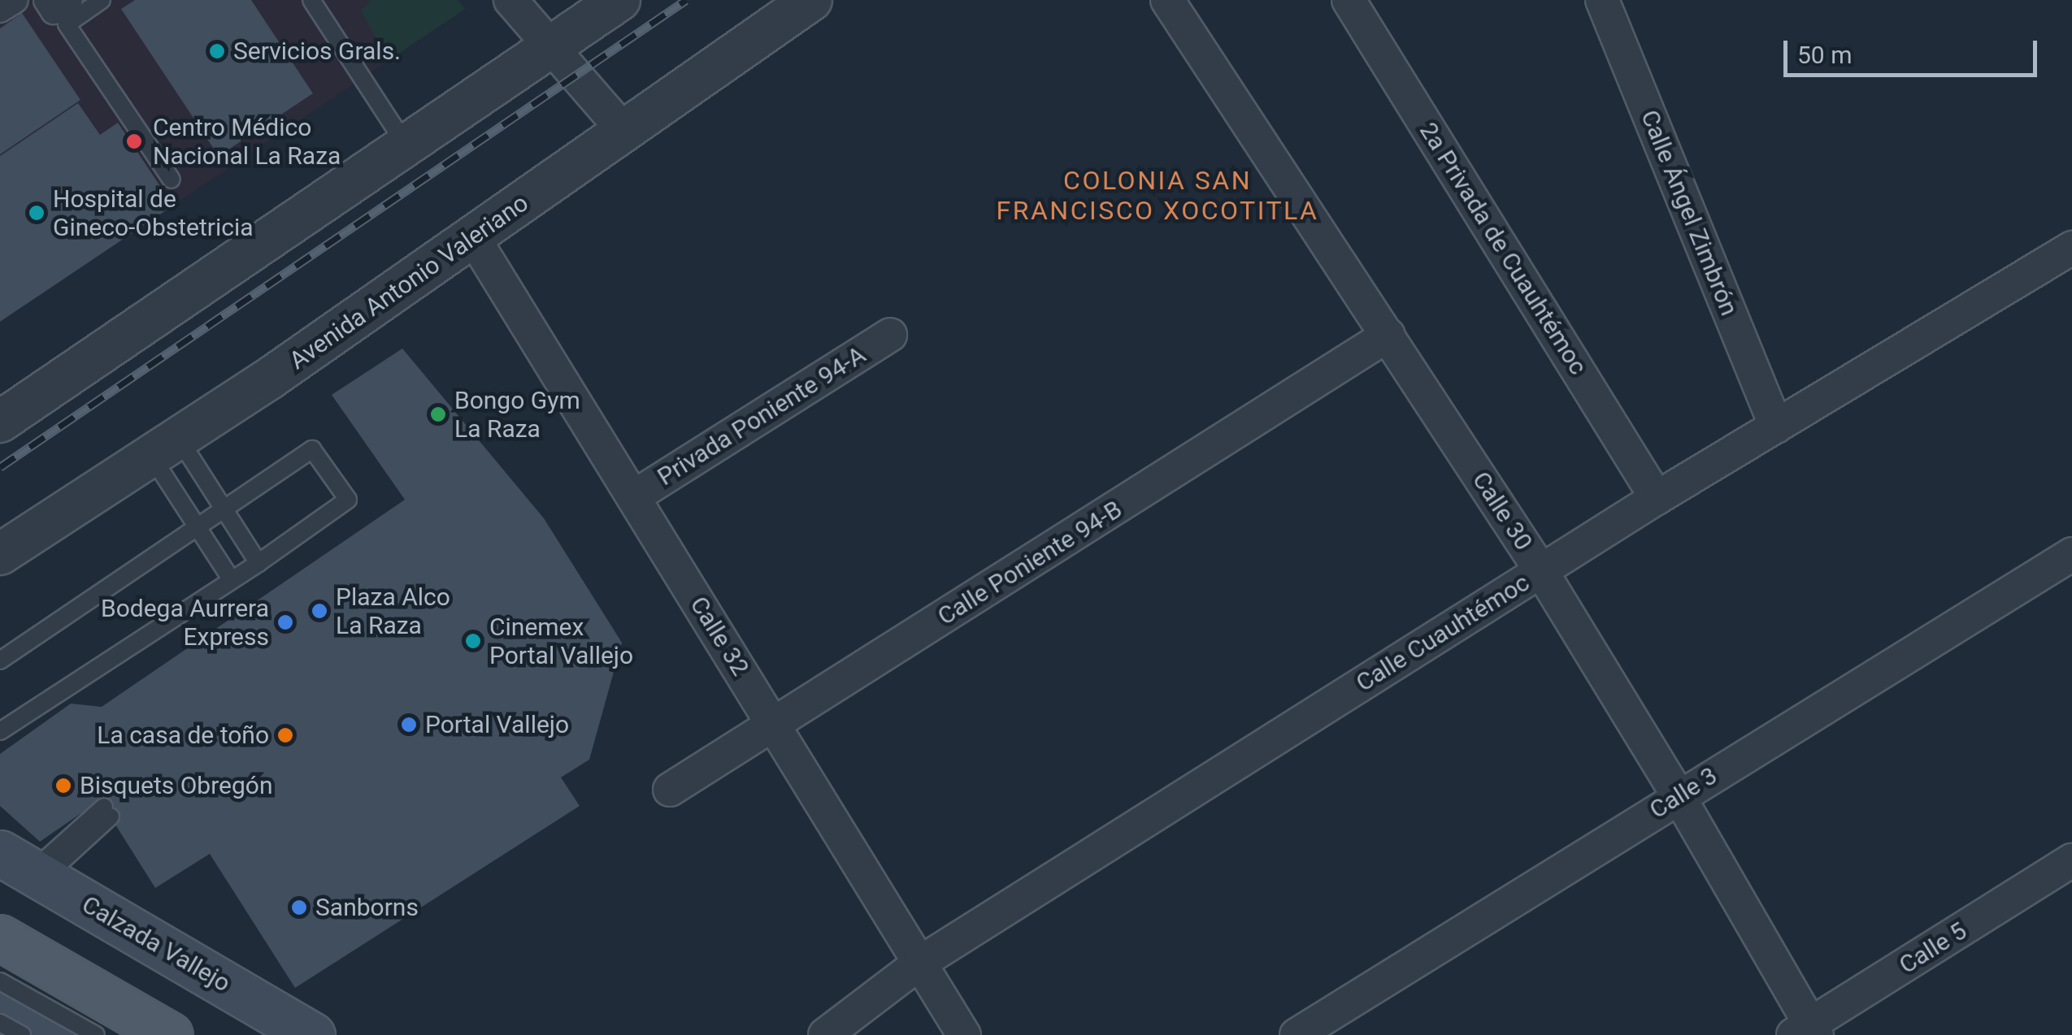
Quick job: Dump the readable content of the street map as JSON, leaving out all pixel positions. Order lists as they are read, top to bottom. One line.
{"streets":{"main road":["Calzada Vallejo"],"street":["Calle Ángel Zimbrón","2a Privada de Cuauhtémoc","Avenida Antonio Valeriano","Privada Poniente 94-A","Calle 30","Calle Poniente 94-B","Calle Cuauhtémoc","Calle 32","Calle 3","Calle 5"]},"crossings":[["Calle Ángel Zimbrón","Calle Cuauhtémoc"],["2a Privada de Cuauhtémoc","Calle Cuauhtémoc"],["Avenida Antonio Valeriano","Calle 32"],["Privada Poniente 94-A","Calle 32"],["Calle 30","Calle Poniente 94-B"],["Calle 30","Calle Cuauhtémoc"],["Calle 30","Calle 3"],["Calle 30","Calle 5"],["Calle Poniente 94-B","Calle 32"],["Calle Cuauhtémoc","Calle 32"]],"districts":["COLONIA SAN FRANCISCO XOCOTITLA"],"places":["Servicios Grals.","Centro Médico Nacional La Raza","Hospital de Gineco-Obstetricia","Bongo Gym La Raza","Plaza Alco La Raza","Bodega Aurrera Express","Cinemex Portal Vallejo","Portal Vallejo","La casa de toño","Bisquets Obregón","Sanborns"],"scale_bar":"50 m"}
